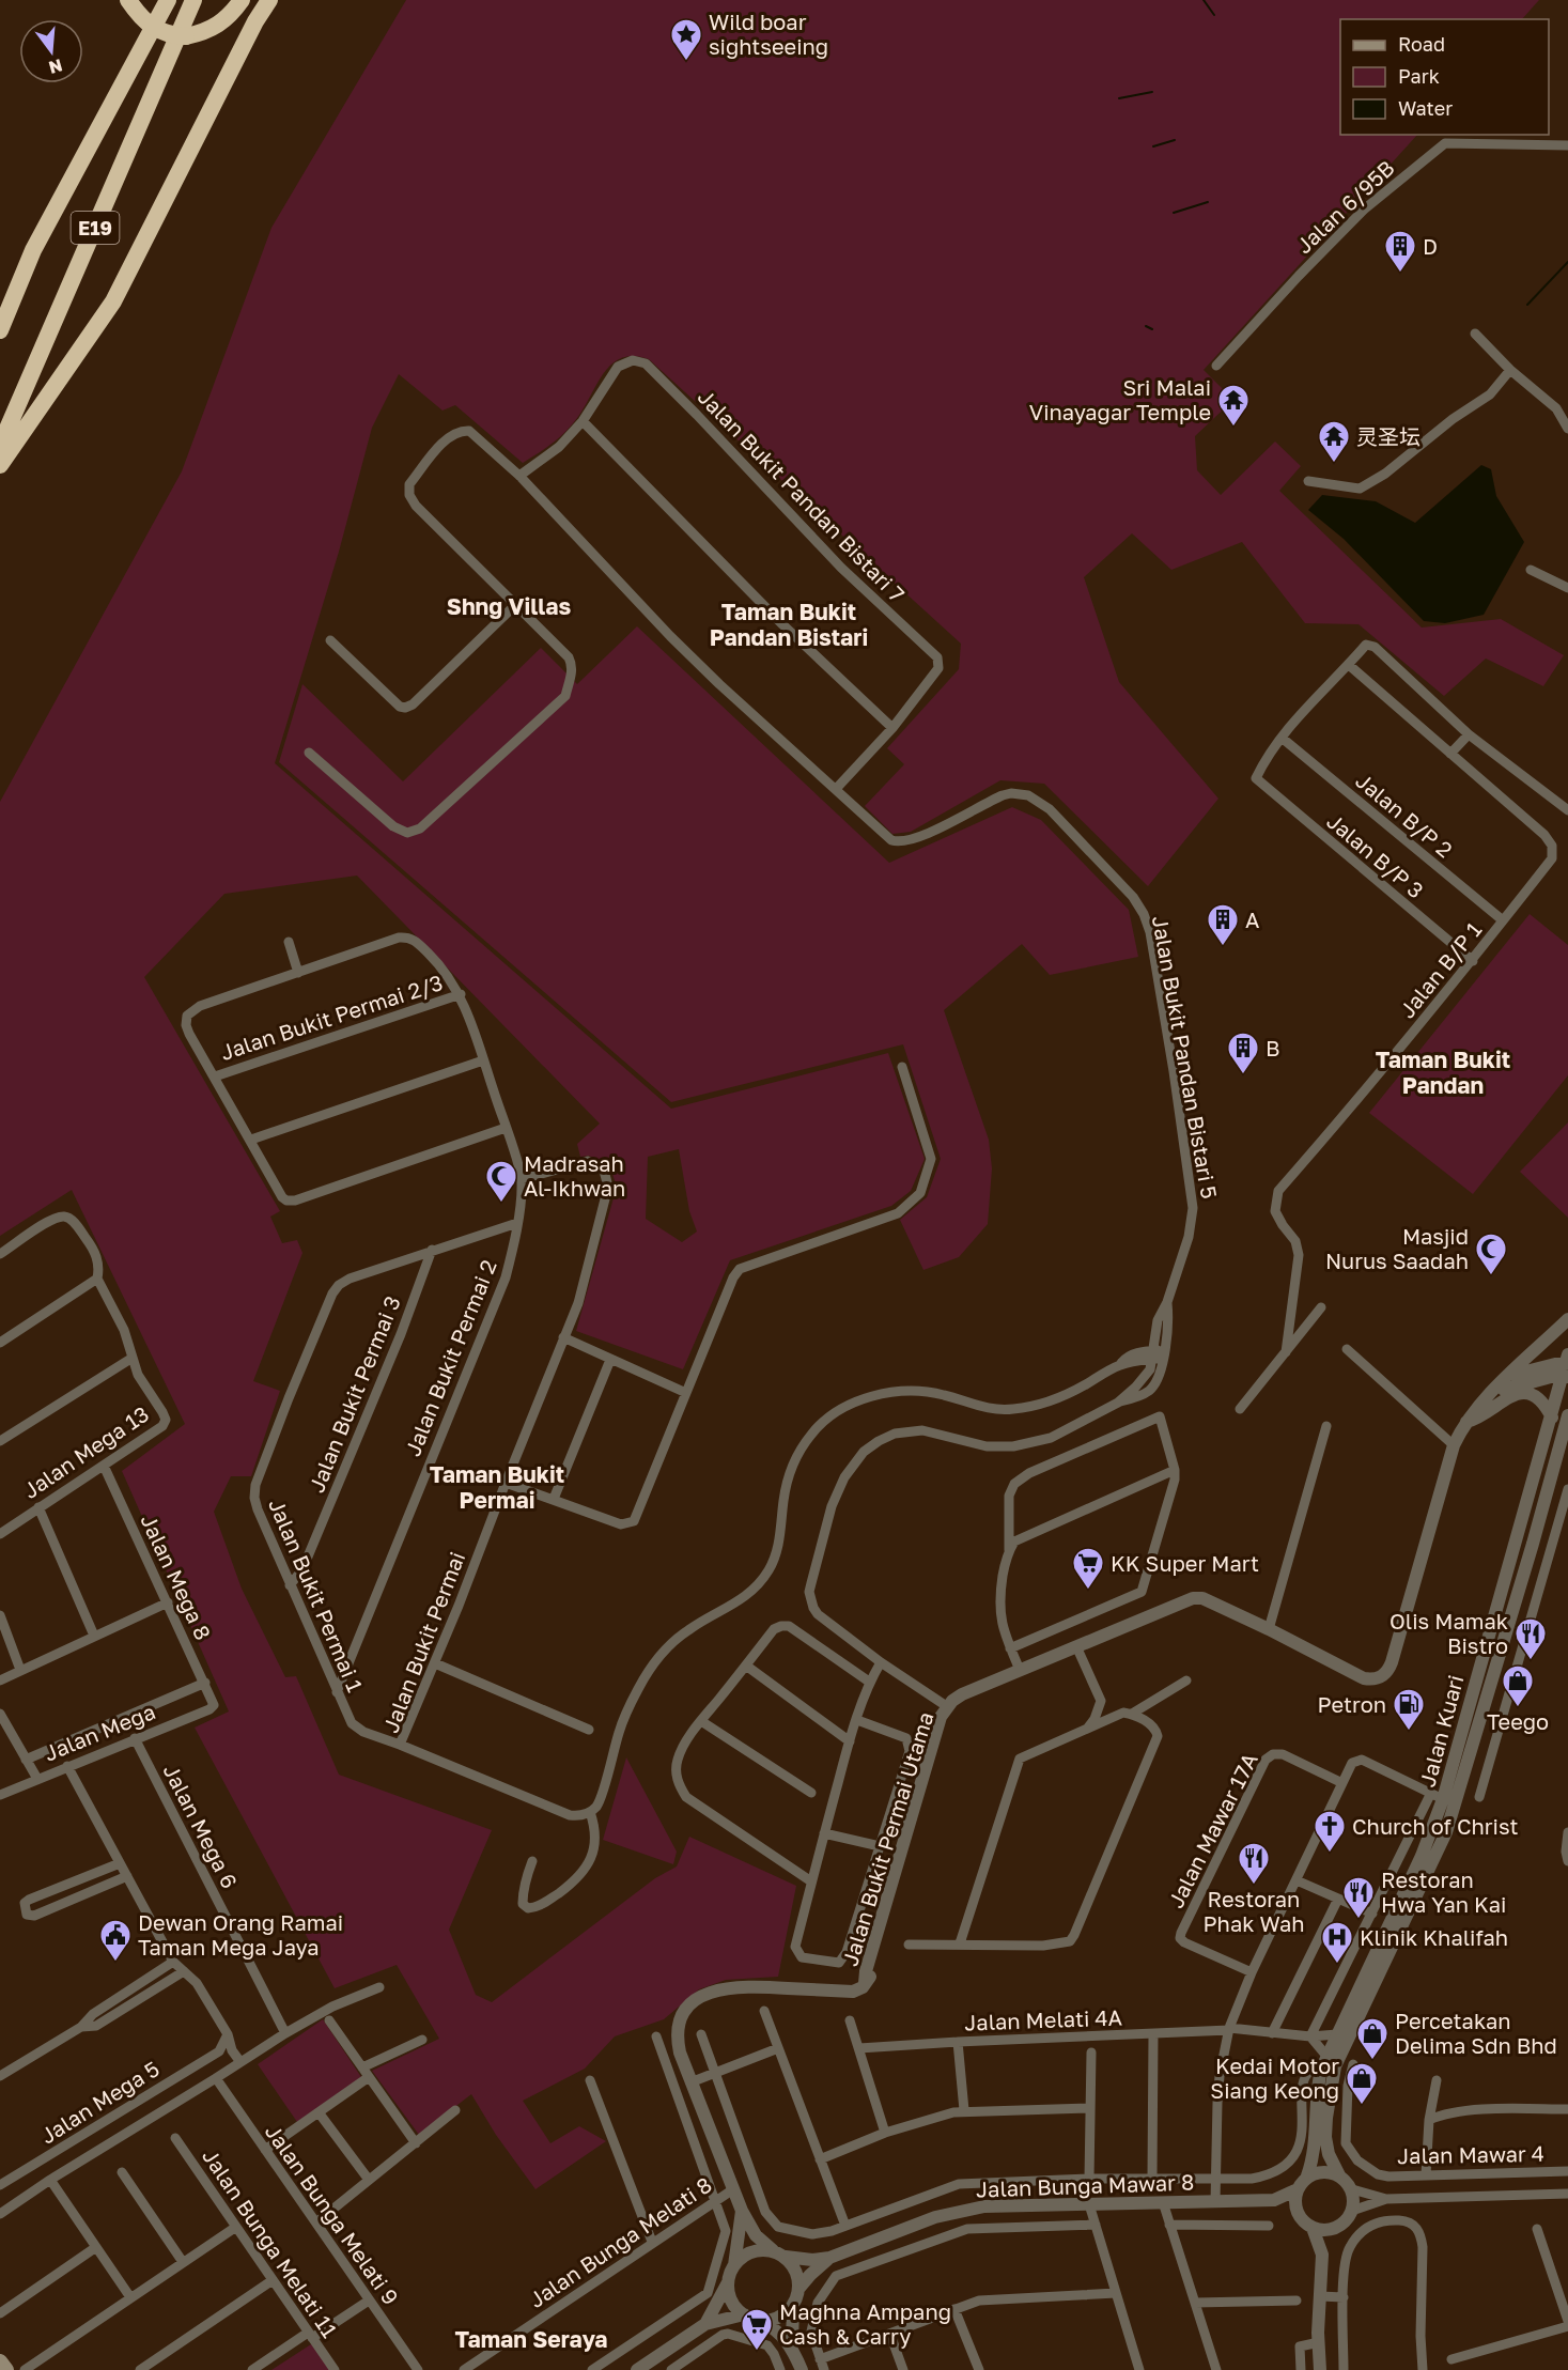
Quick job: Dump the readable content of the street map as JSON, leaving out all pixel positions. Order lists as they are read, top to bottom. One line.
{"streets":{"highway":["E19"],"street":["Jalan 6/95B","Jalan Bukit Pandan Bistari 7","Jalan B/P 2","Jalan B/P 3","Jalan B/P 1","Jalan Bukit Permai 2/3","Jalan Bukit Pandan Bistari 5","Jalan Bukit Permai 2","Jalan Bukit Permai 3","Jalan Mega 13","Jalan Mega 8","Jalan Bukit Permai 1","Jalan Bukit Permai","Jalan Kuari","Jalan Mega","Jalan Mega 6","Jalan Mawar 17A","Jalan Bukit Permai Utama","Jalan Melati 4A","Jalan Mega 5","Jalan Mawar 4","Jalan Bunga Mawar 8","Jalan Bunga Melati 9","Jalan Bunga Melati 8","Jalan Bunga Melati 11"]},"crossings":[["Jalan Bukit Pandan Bistari 7","Jalan Bukit Pandan Bistari 5"],["Jalan B/P 2","Jalan B/P 3"],["Jalan B/P 2","Jalan B/P 1"],["Jalan B/P 3","Jalan B/P 1"],["Jalan Bukit Permai 2/3","Jalan Bukit Permai 2"],["Jalan Bukit Pandan Bistari 5","Jalan Bukit Permai Utama"],["Jalan Bukit Permai 2","Jalan Bukit Permai 1"],["Jalan Bukit Permai 2","Jalan Bukit Permai"],["Jalan Bukit Permai 3","Jalan Bukit Permai 1"],["Jalan Mega 13","Jalan Mega 8"],["Jalan Mega 8","Jalan Mega"],["Jalan Bukit Permai 1","Jalan Bukit Permai"],["Jalan Kuari","Jalan Bukit Permai Utama"],["Jalan Kuari","Jalan Melati 4A"],["Jalan Kuari","Jalan Mawar 4"],["Jalan Kuari","Jalan Bunga Mawar 8"],["Jalan Mega","Jalan Mega 6"],["Jalan Bukit Permai Utama","Jalan Bunga Mawar 8"],["Jalan Bukit Permai Utama","Jalan Bunga Melati 8"]],"districts":["Shng Villas","Taman Bukit Pandan Bistari","Taman Bukit Pandan","Taman Bukit Permai","Taman Seraya"],"places":{"place":["Wild boar sightseeing"],"building":["D","A","B"],"temple":["Sri Malai Vinayagar Temple","灵圣坛"],"mosque":["Madrasah Al-Ikhwan","Masjid Nurus Saadah"],"supermarket":["KK Super Mart","Maghna Ampang Cash & Carry"],"restaurant":["Olis Mamak Bistro","Restoran Phak Wah","Restoran Hwa Yan Kai"],"shop":["Teego","Percetakan Delima Sdn Bhd","Kedai Motor Siang Keong"],"fuel station":["Petron"],"church":["Church of Christ"],"public building":["Dewan Orang Ramai Taman Mega Jaya"],"hospital":["Klinik Khalifah"]},"legend":["Road","Park","Water"],"north":"bottom"}
